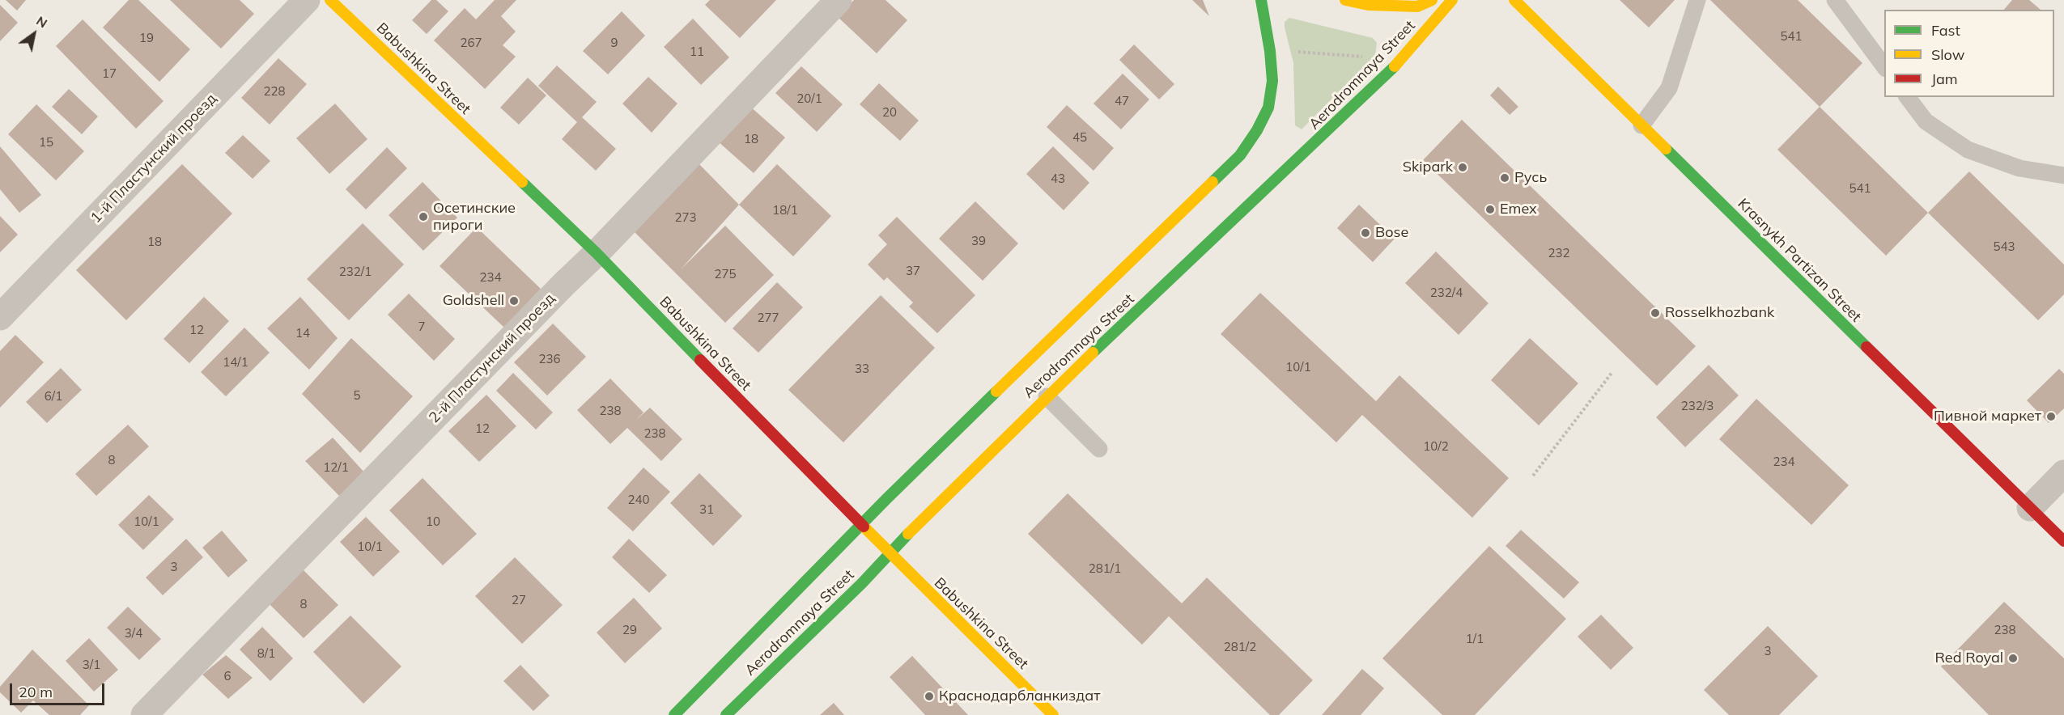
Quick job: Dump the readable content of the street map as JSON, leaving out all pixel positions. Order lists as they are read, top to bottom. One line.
{"streets":{"street":["Babushkina Street","Aerodromnaya Street","1-й Пластунский проезд","Krasnykh Partizan Street","2-й Пластунский проезд"]},"crossings":[["Babushkina Street","Aerodromnaya Street"],["Babushkina Street","2-й Пластунский проезд"]],"places":["Skipark","Русь","Emex","Осетинские пироги","Bose","Goldshell","Rosselkhozbank","Пивной маркет","Red Royal","Краснодарбланкиздат"],"house_numbers":["541","19","267","9","11","17","228","20/1","47","20","45","18","15","43","541","18/1","273","39","18","543","232","37","232/1","275","234","232/4","277","7","12","14","236","14/1","10/1","33","5","6/1","232/3","238","12","238","10/2","8","234","12/1","240","31","10/1","10","10/1","3","281/1","27","8","29","238","3/4","1/1","281/2","3","8/1","3/1","6"],"legend":["Fast","Slow","Jam"],"scale_bar":"20 m","north":"top right"}
